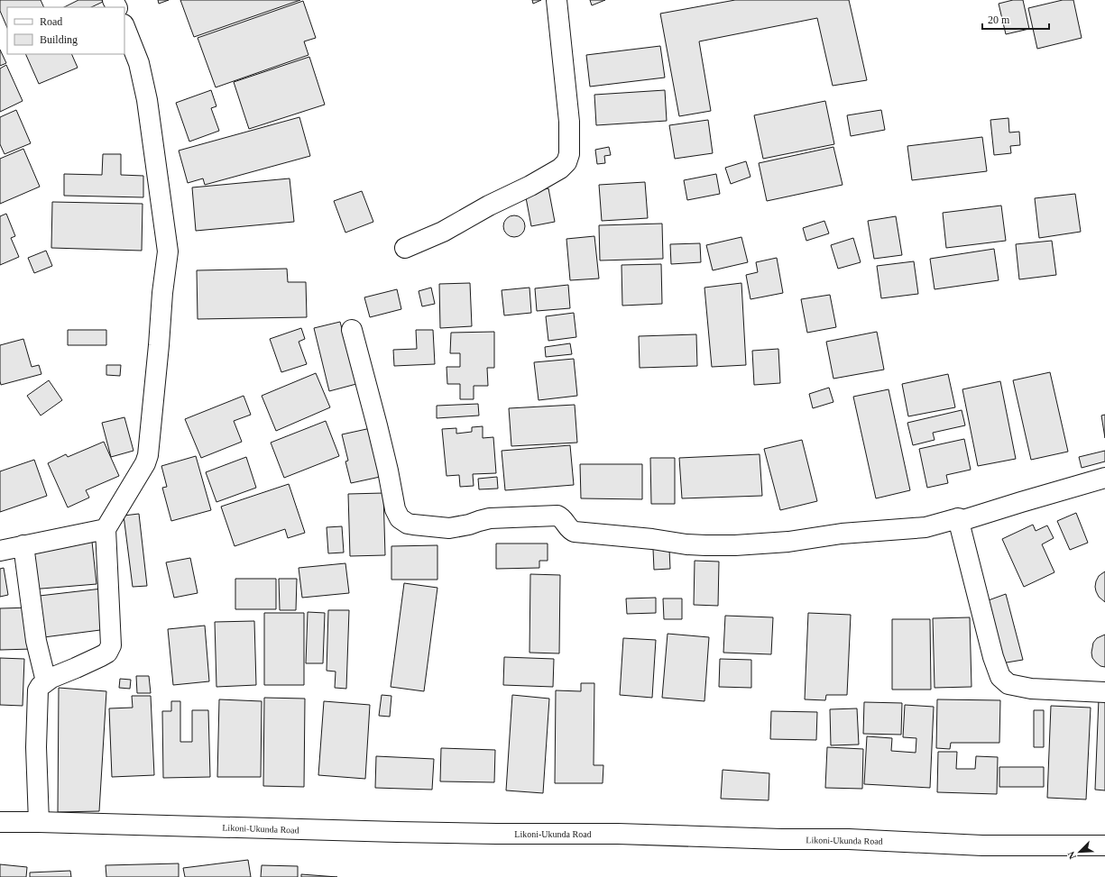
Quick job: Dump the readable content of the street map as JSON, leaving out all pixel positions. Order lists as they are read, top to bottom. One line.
{"streets":{"main road":["Likoni-Ukunda Road"]},"legend":["Road","Building"],"scale_bar":"20 m","north":"bottom left"}
